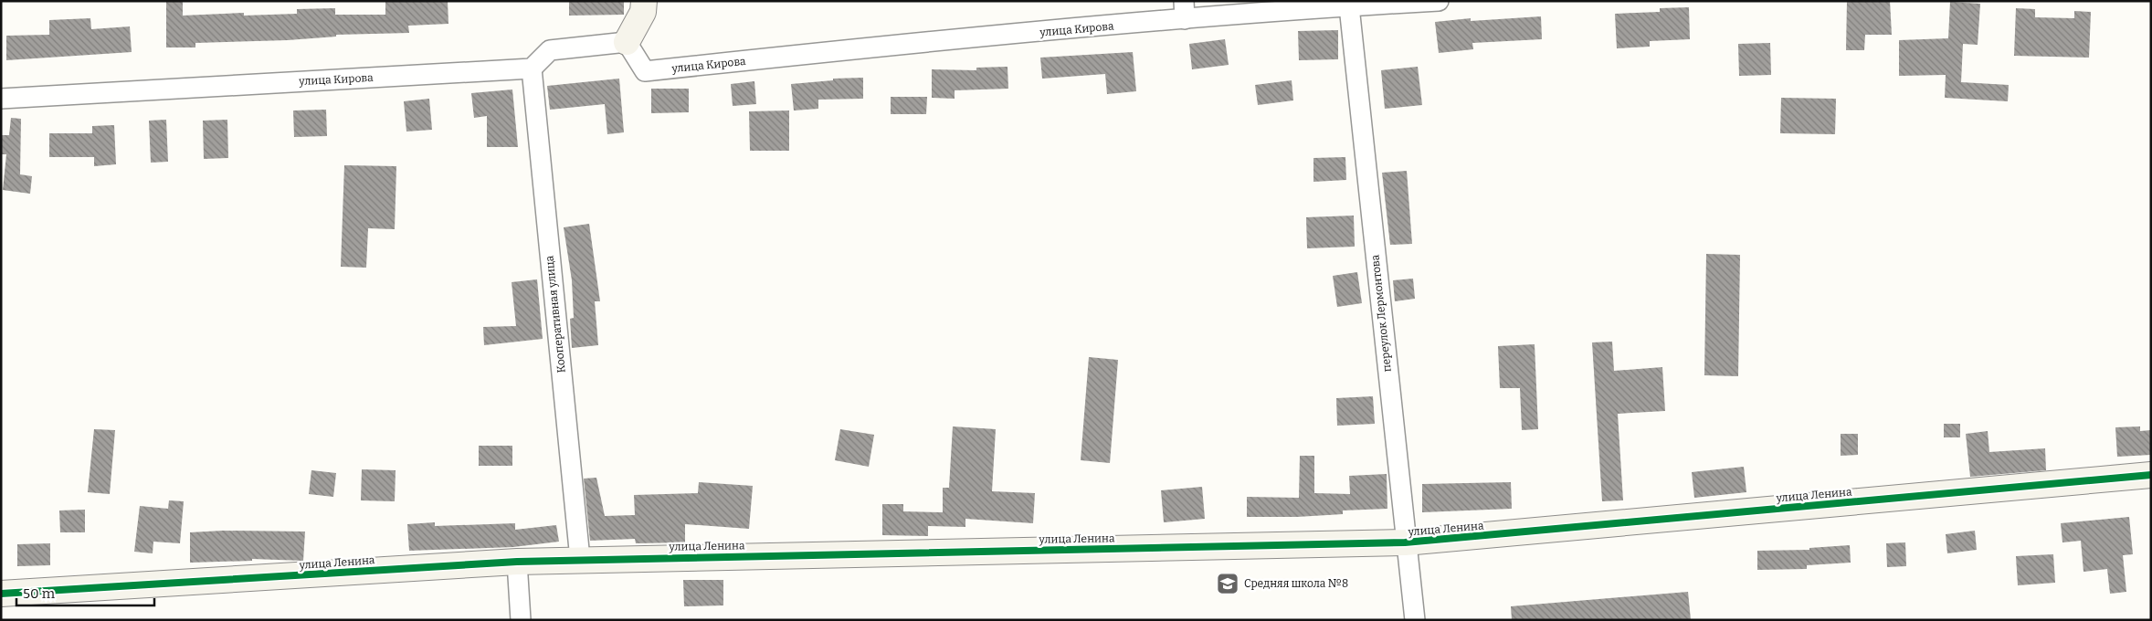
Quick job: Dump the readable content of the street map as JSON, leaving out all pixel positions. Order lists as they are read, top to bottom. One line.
{"streets":{"street":["улица Кирова","переулок Лермонтова","Кооперативная улица","улица Ленина"]},"crossings":[["улица Кирова","переулок Лермонтова"],["улица Кирова","Кооперативная улица"],["переулок Лермонтова","улица Ленина"],["Кооперативная улица","улица Ленина"]],"places":{"school or university":["Средняя школа №8"]},"scale_bar":"50 m"}
